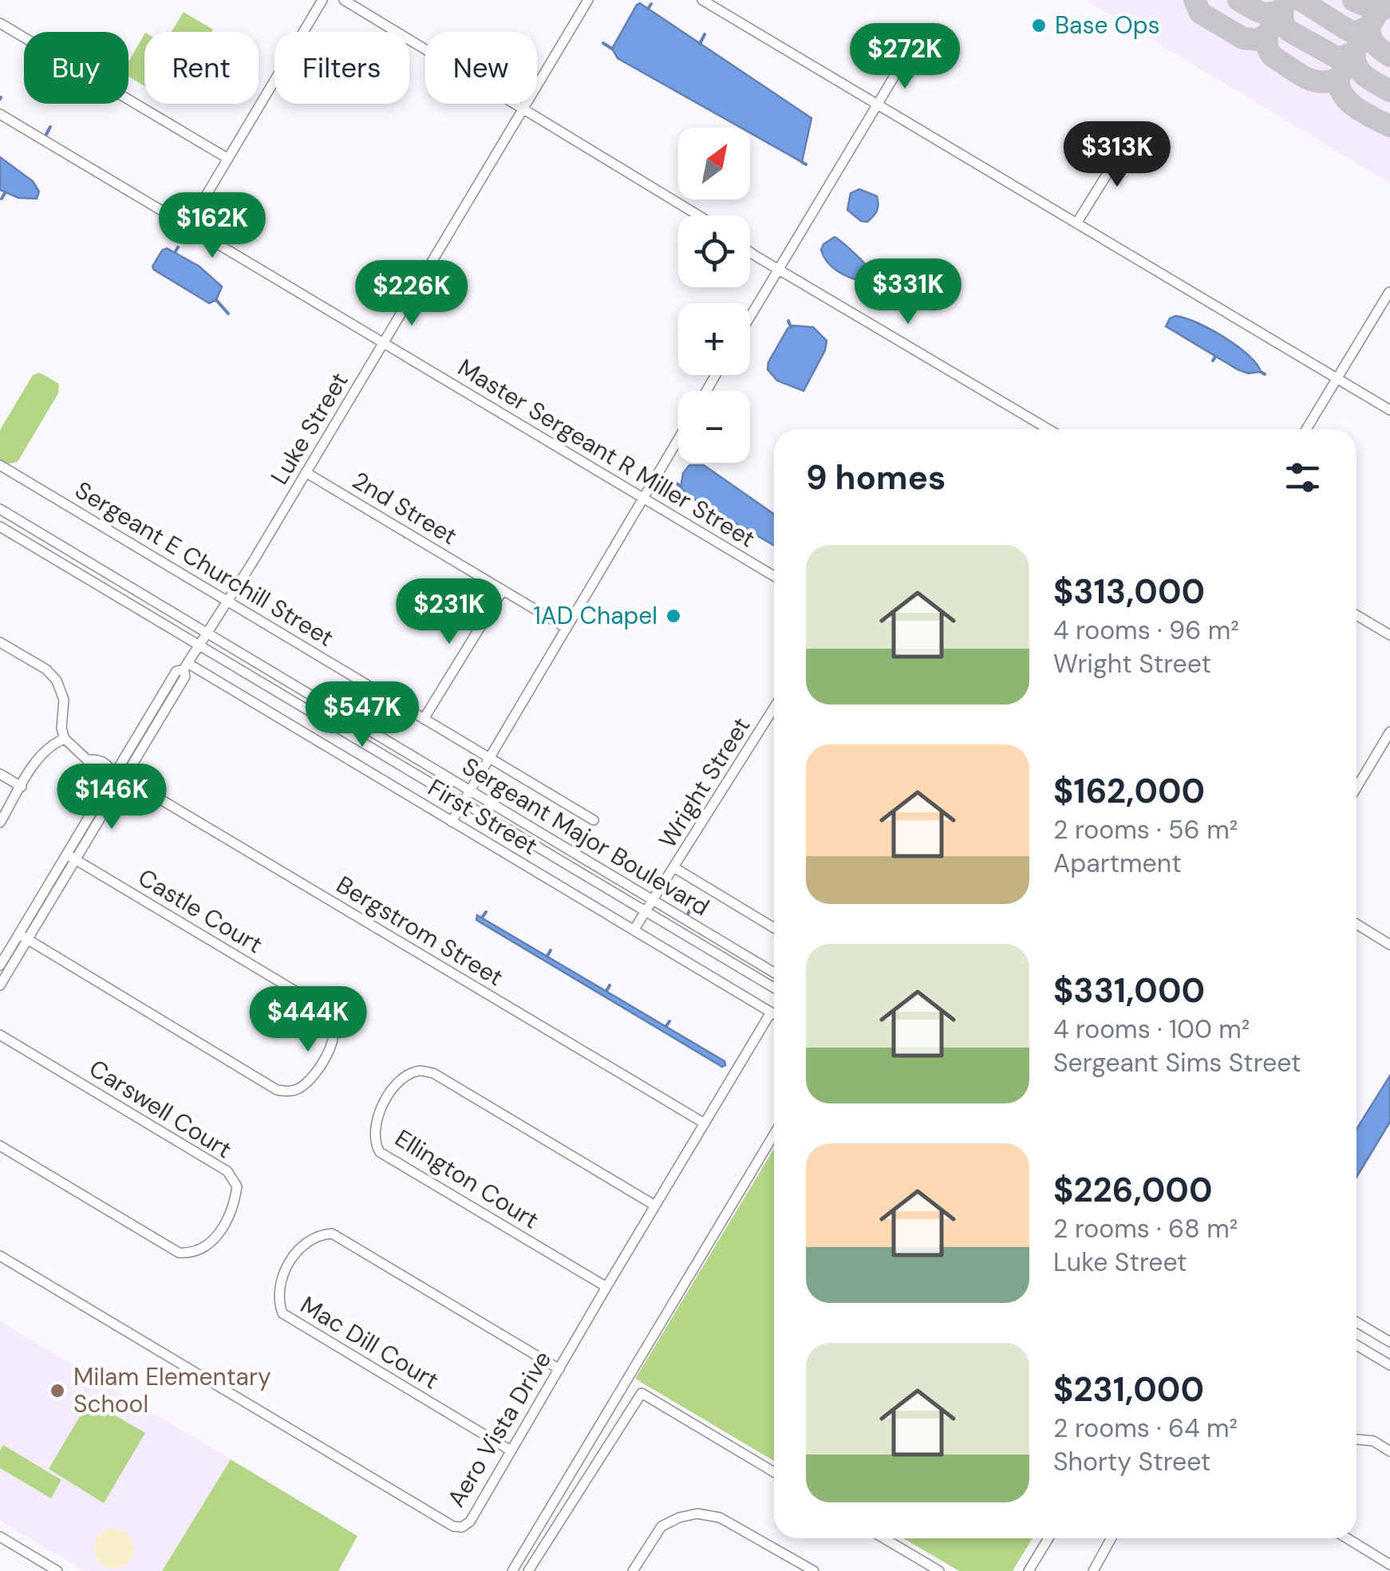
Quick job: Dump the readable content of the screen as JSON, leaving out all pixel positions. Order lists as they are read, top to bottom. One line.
{"streets":{"street":["Luke Street","Master Sergeant R Miller Street","2nd Street","Sergeant E Churchill Street","Wright Street","First Street","Sergeant Major Boulevard","Castle Court","Bergstrom Street","Carswell Court","Ellington Court","Mac Dill Court","Aero Vista Drive"]},"crossings":[["Luke Street","Master Sergeant R Miller Street"],["Luke Street","2nd Street"],["Luke Street","Sergeant E Churchill Street"],["Luke Street","First Street"],["Luke Street","Sergeant Major Boulevard"],["Luke Street","Castle Court"],["Luke Street","Bergstrom Street"],["Wright Street","First Street"],["Wright Street","Sergeant Major Boulevard"],["First Street","Aero Vista Drive"],["Bergstrom Street","Aero Vista Drive"],["Ellington Court","Aero Vista Drive"],["Mac Dill Court","Aero Vista Drive"]],"places":["Base Ops","1AD Chapel","Milam Elementary School"],"north":"top right","page":{"price":["$272K","$313K","$162K","$331K","$226K","$231K","$547K","$146K","$444K"],"chip":["Buy","Rent","Filters","New"],"map_buttons":["+","−"],"heading":"9 homes","list":[{"name":"$313,000","note":"4 rooms · 96 m² · Wright Street"},{"name":"$162,000","note":"2 rooms · 56 m² · Apartment"},{"name":"$331,000","note":"4 rooms · 100 m² · Sergeant Sims Street"},{"name":"$226,000","note":"2 rooms · 68 m² · Luke Street"},{"name":"$231,000","note":"2 rooms · 64 m² · Shorty Street"}]}}
